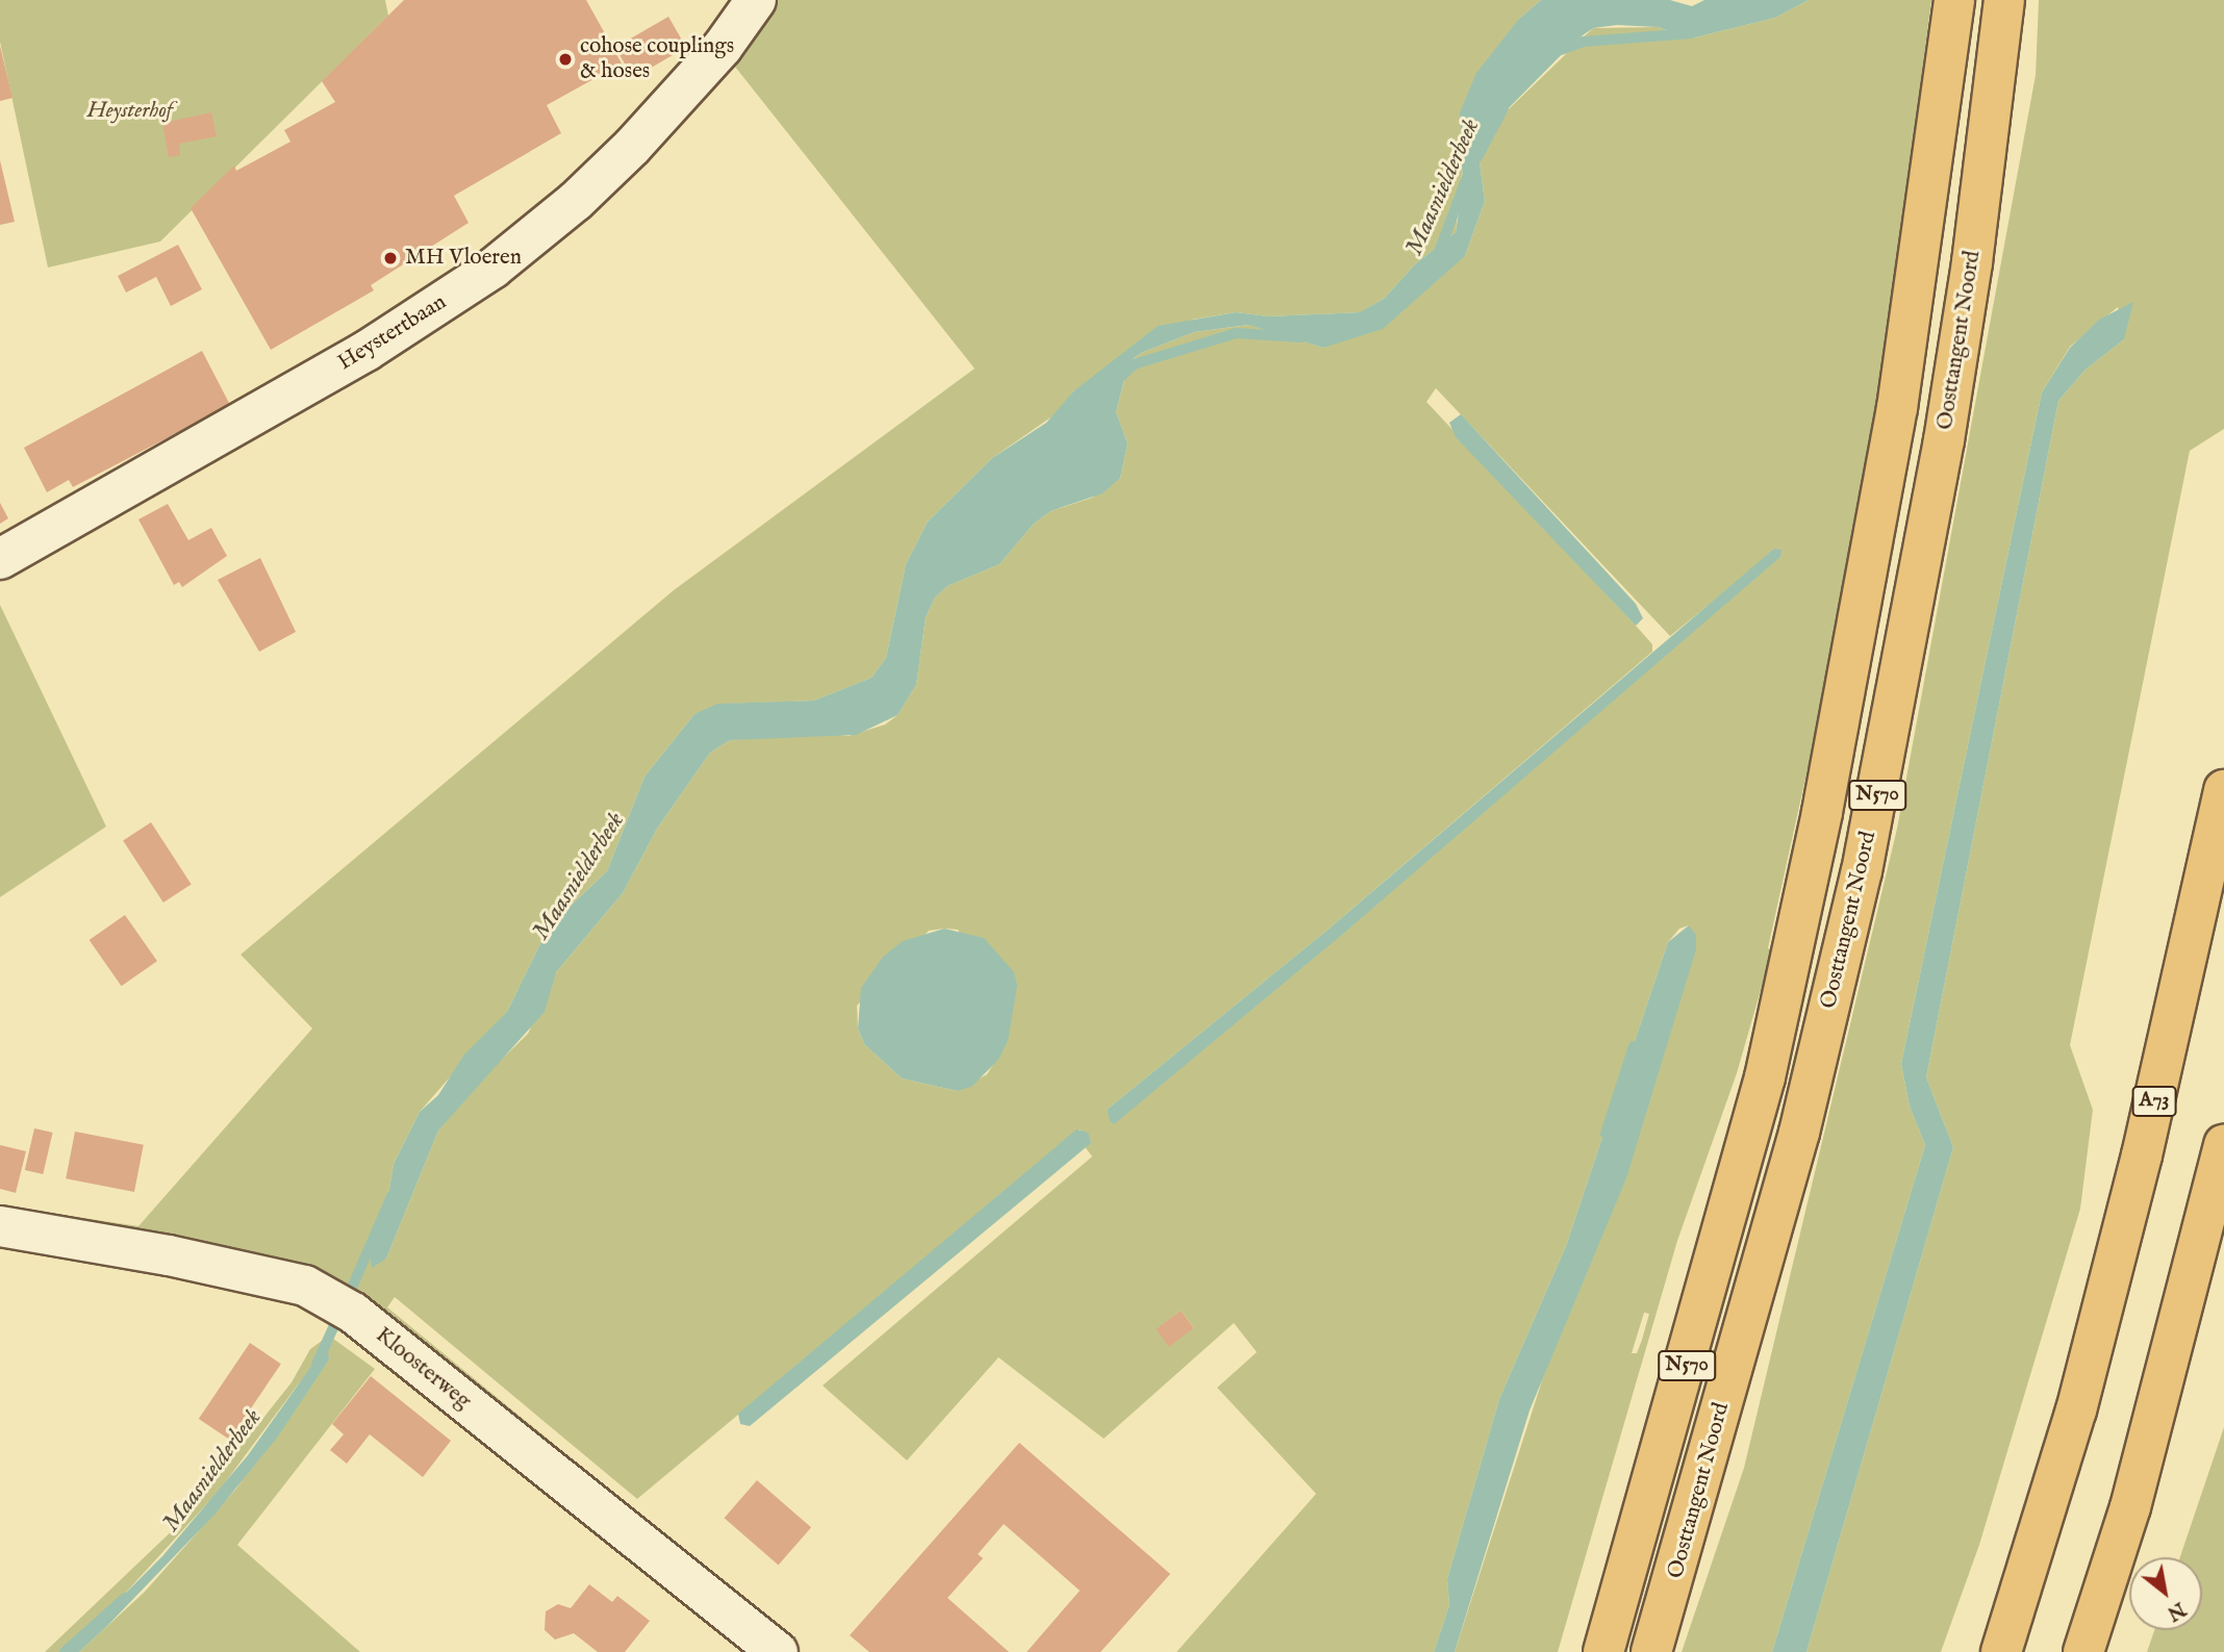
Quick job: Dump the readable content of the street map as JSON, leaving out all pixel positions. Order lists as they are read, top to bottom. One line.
{"streets":{"main road":["Oosttangent Noord","N570","A73"],"street":["Heystertbaan","Kloosterweg"]},"water":["Maasnielderbeek"],"parks":["Heysterhof"],"places":["cohose couplings & hoses","MH Vloeren"],"north":"bottom right"}
